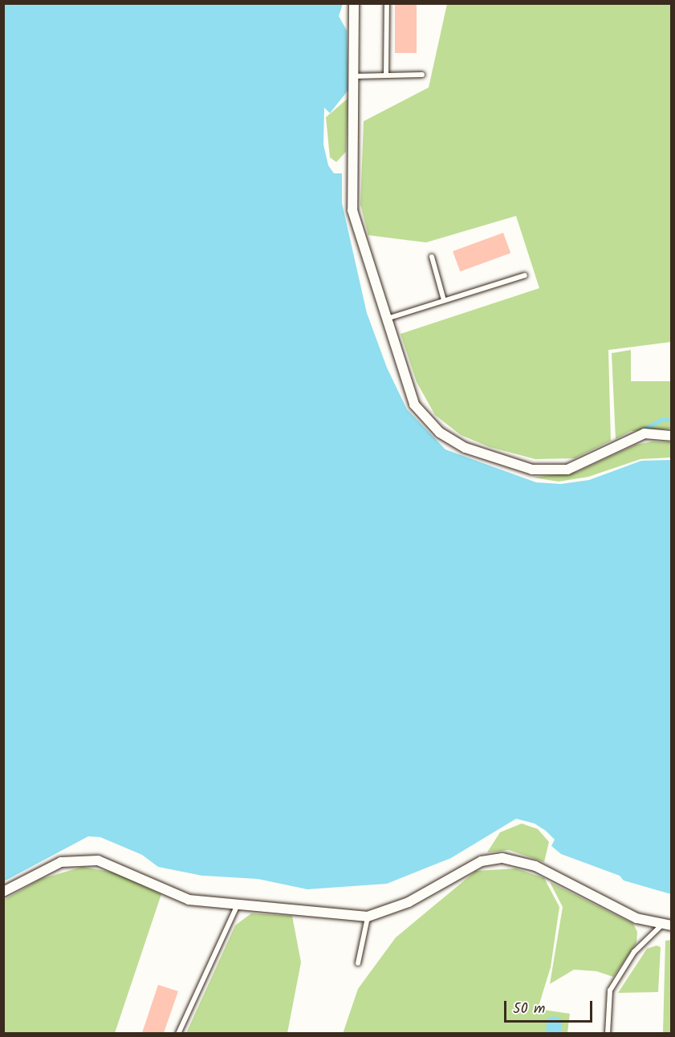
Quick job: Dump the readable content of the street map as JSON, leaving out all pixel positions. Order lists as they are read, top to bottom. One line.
{"scale_bar":"50 m"}
